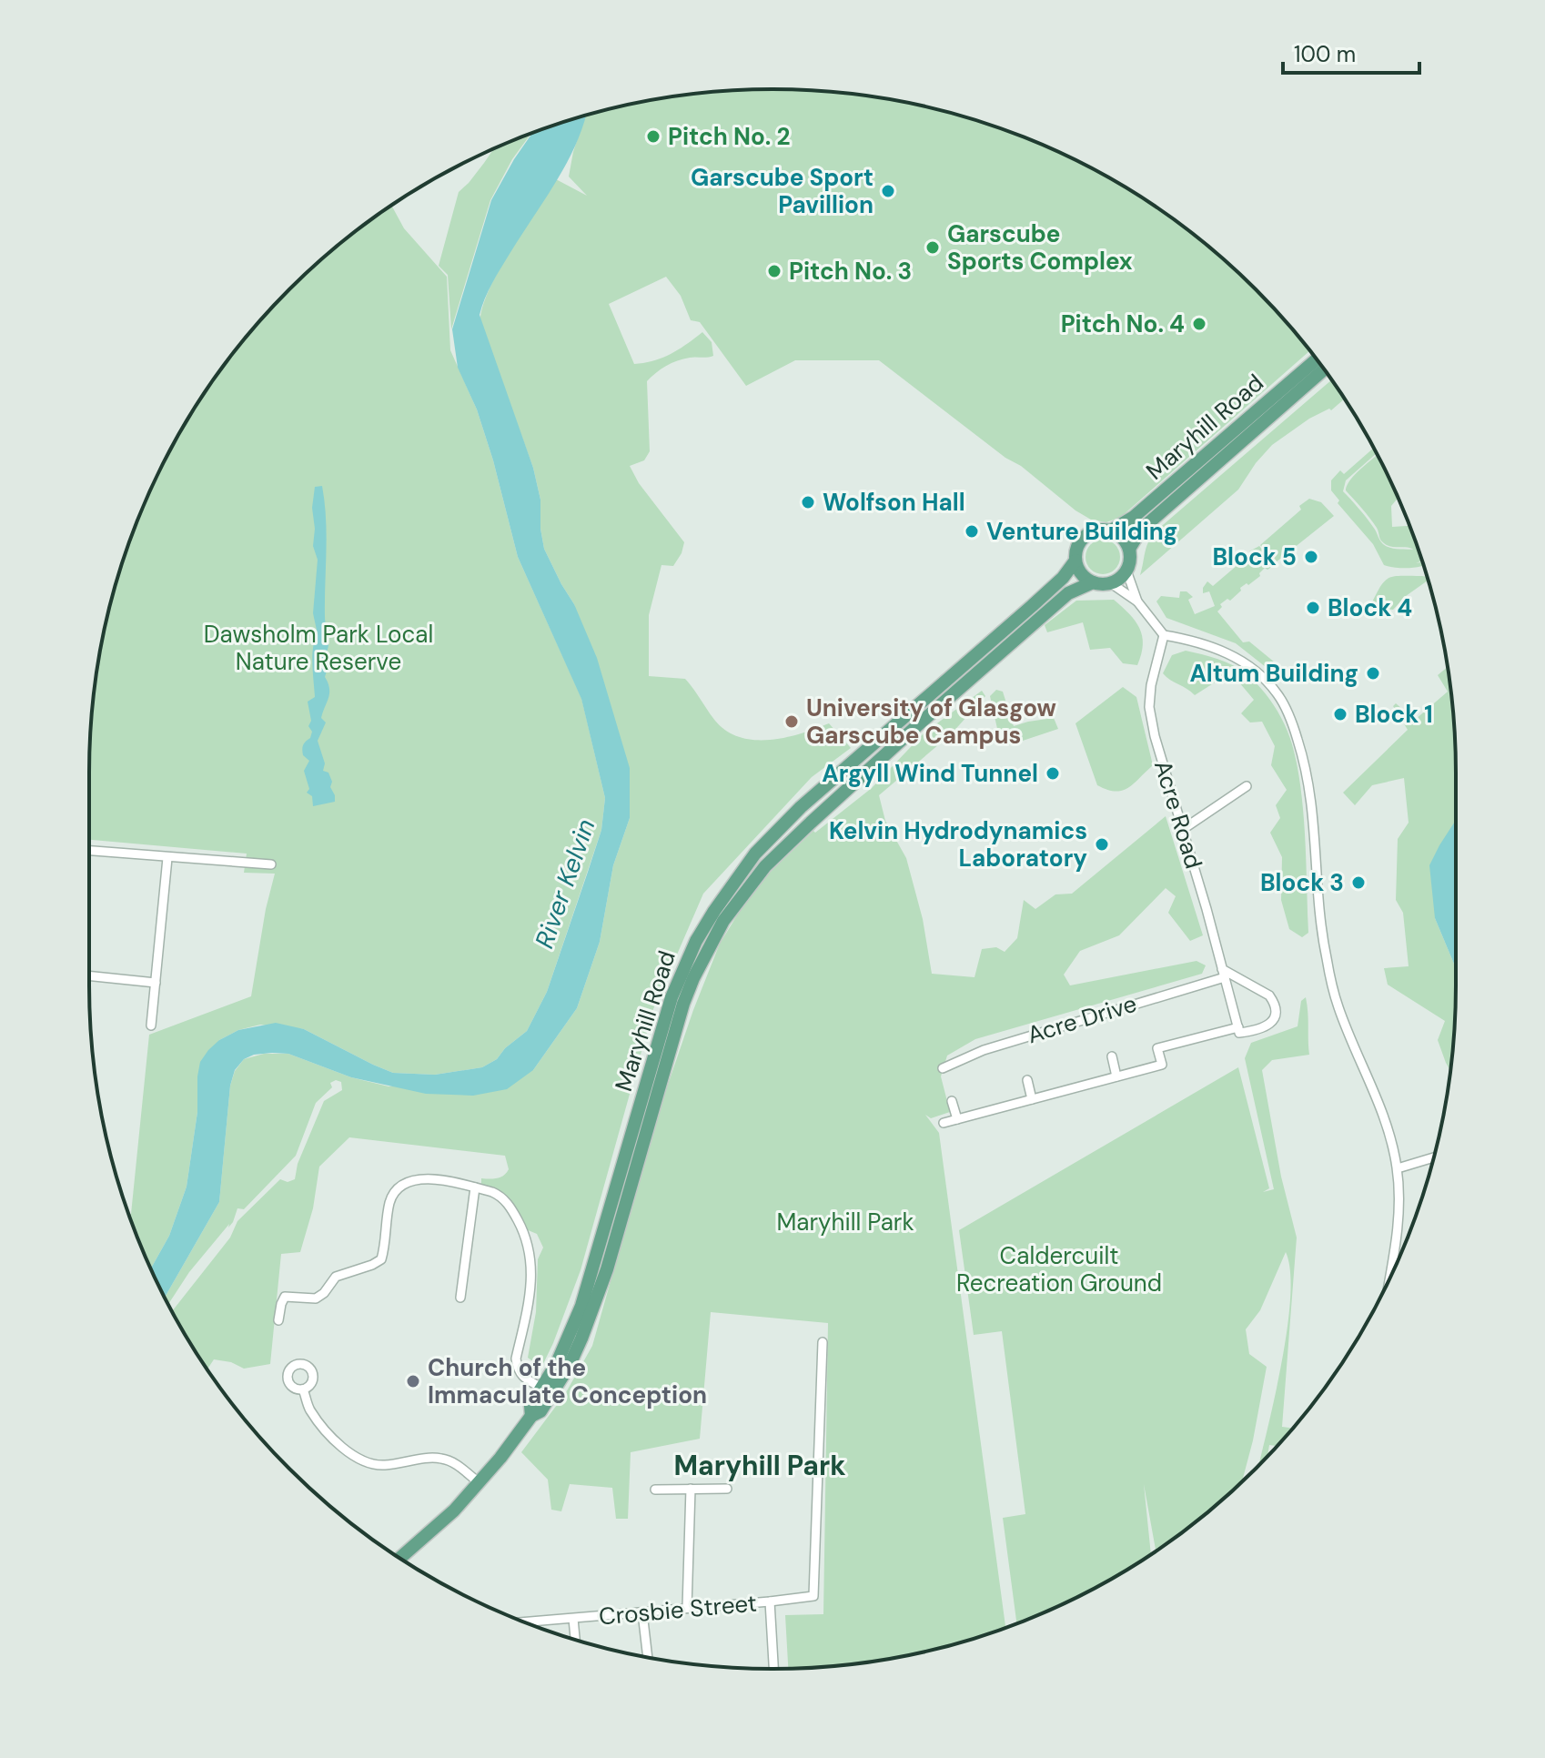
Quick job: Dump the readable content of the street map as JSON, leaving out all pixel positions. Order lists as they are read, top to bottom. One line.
{"streets":{"main road":["Maryhill Road"],"street":["Acre Road","Acre Drive","Crosbie Street"]},"crossings":[["Acre Road","Acre Drive"]],"districts":["Maryhill Park"],"water":["River Kelvin"],"parks":["Dawsholm Park Local Nature Reserve","Maryhill Park","Caldercuilt Recreation Ground"],"places":["Pitch No. 2","Garscube Sport Pavillion","Garscube Sports Complex","Pitch No. 3","Pitch No. 4","Wolfson Hall","Venture Building","Block 5","Block 4","Altum Building","Block 1","University of Glasgow Garscube Campus","Argyll Wind Tunnel","Kelvin Hydrodynamics Laboratory","Block 3","Church of the Immaculate Conception"],"scale_bar":"100 m"}
